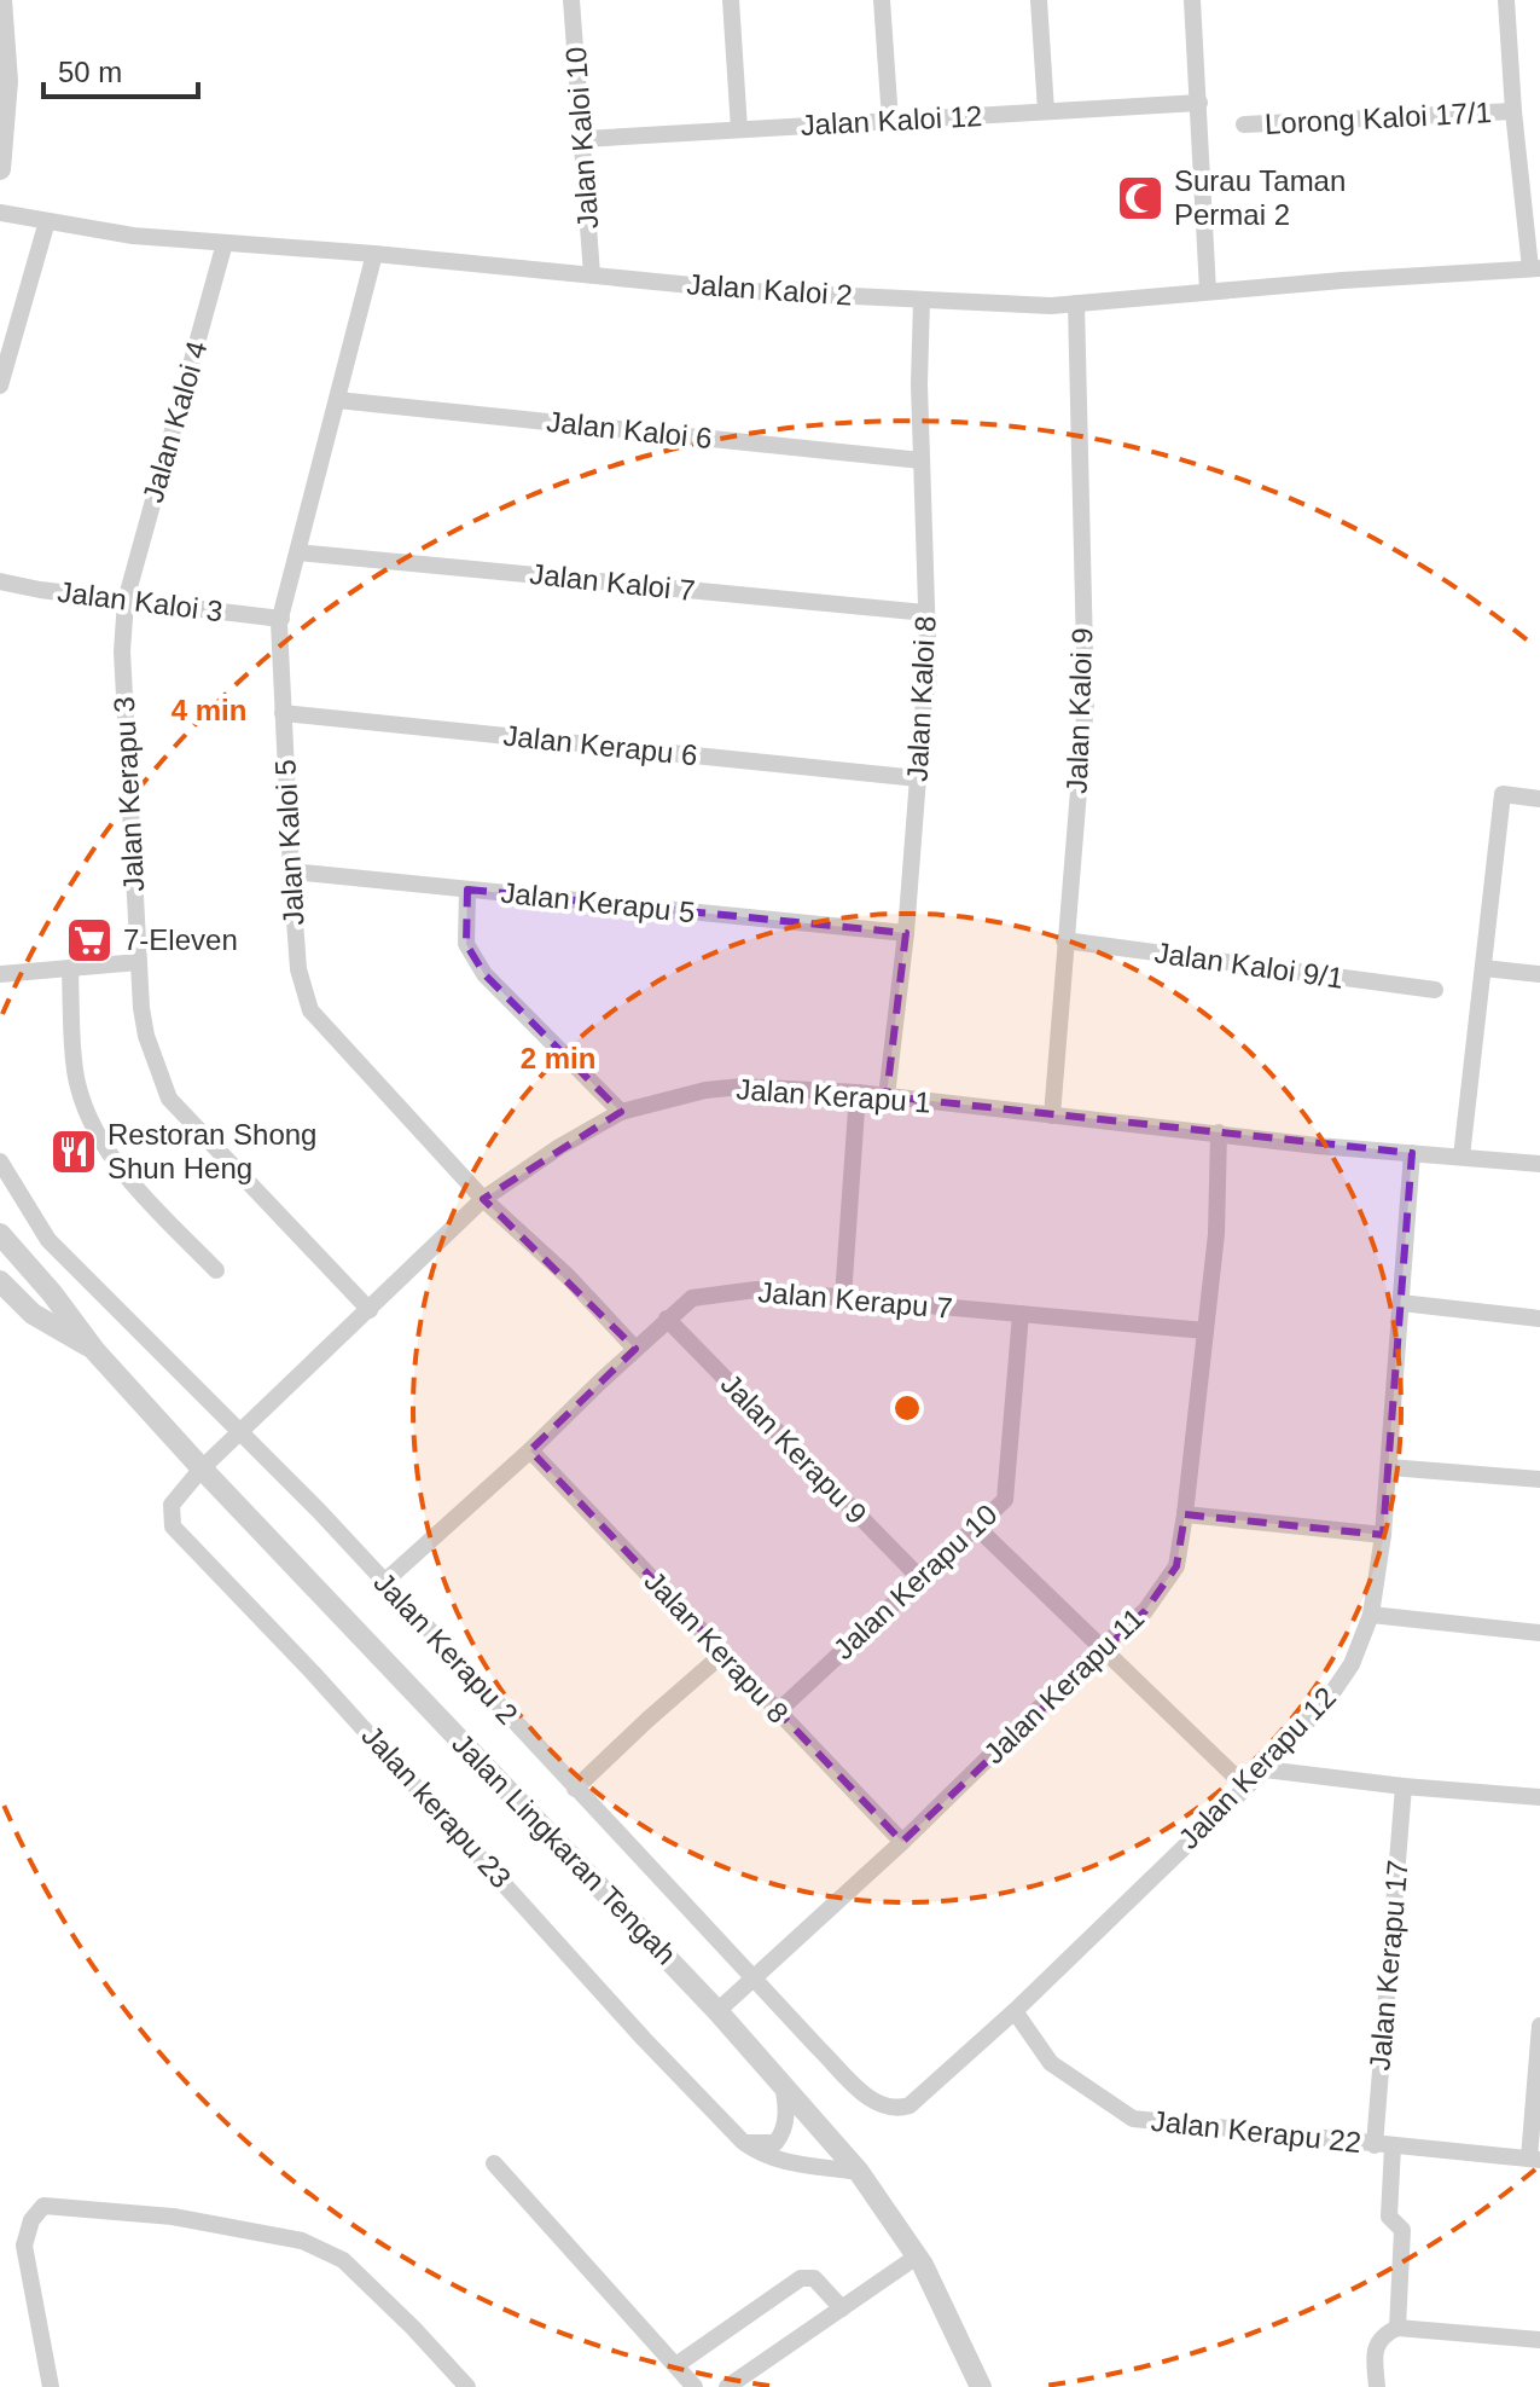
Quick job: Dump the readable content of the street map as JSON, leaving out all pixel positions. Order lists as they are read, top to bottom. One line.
{"streets":{"street":["Lorong Kaloi 17/1","Jalan Kaloi 12","Jalan Kaloi 10","Jalan Kaloi 2","Jalan Kaloi 4","Jalan Kaloi 6","Jalan Kaloi 7","Jalan Kaloi 3","Jalan Kaloi 8","Jalan Kaloi 9","Jalan Kerapu 6","Jalan Kerapu 3","Jalan Kaloi 5","Jalan Kerapu 5","Jalan Kaloi 9/1","Jalan Kerapu 1","Jalan Kerapu 7","Jalan Kerapu 9","Jalan Kerapu 10","Jalan Kerapu 8","Jalan Kerapu 2","Jalan Kerapu 11","Jalan Kerapu 12","Jalan kerapu 23","Jalan Lingkaran Tengah","Jalan Kerapu 17","Jalan Kerapu 22"]},"crossings":[["Jalan Kaloi 12","Jalan Kaloi 10"],["Jalan Kaloi 10","Jalan Kaloi 2"],["Jalan Kaloi 2","Jalan Kaloi 4"],["Jalan Kaloi 2","Jalan Kaloi 8"],["Jalan Kaloi 2","Jalan Kaloi 9"],["Jalan Kaloi 2","Jalan Kaloi 5"],["Jalan Kaloi 4","Jalan Kaloi 3"],["Jalan Kaloi 4","Jalan Kerapu 3"],["Jalan Kaloi 6","Jalan Kaloi 8"],["Jalan Kaloi 6","Jalan Kaloi 5"],["Jalan Kaloi 7","Jalan Kaloi 8"],["Jalan Kaloi 7","Jalan Kaloi 5"],["Jalan Kaloi 3","Jalan Kerapu 3"],["Jalan Kaloi 3","Jalan Kaloi 5"],["Jalan Kaloi 8","Jalan Kerapu 6"],["Jalan Kaloi 8","Jalan Kerapu 5"],["Jalan Kaloi 8","Jalan Kerapu 1"],["Jalan Kaloi 9","Jalan Kaloi 9/1"],["Jalan Kaloi 9","Jalan Kerapu 1"],["Jalan Kerapu 6","Jalan Kaloi 5"],["Jalan Kerapu 3","Jalan Kerapu 1"],["Jalan Kaloi 5","Jalan Kerapu 5"],["Jalan Kaloi 5","Jalan Kerapu 1"],["Jalan Kaloi 5","Jalan Kerapu 7"],["Jalan Kerapu 1","Jalan Kerapu 2"],["Jalan Kerapu 1","Jalan Kerapu 11"],["Jalan Kerapu 1","Jalan Kerapu 12"],["Jalan Kerapu 1","Jalan kerapu 23"],["Jalan Kerapu 1","Jalan Lingkaran Tengah"],["Jalan Kerapu 7","Jalan Kerapu 9"],["Jalan Kerapu 7","Jalan Kerapu 10"],["Jalan Kerapu 7","Jalan Kerapu 8"],["Jalan Kerapu 7","Jalan Kerapu 2"],["Jalan Kerapu 7","Jalan Kerapu 11"],["Jalan Kerapu 9","Jalan Kerapu 10"],["Jalan Kerapu 10","Jalan Kerapu 8"],["Jalan Kerapu 8","Jalan Kerapu 11"],["Jalan Kerapu 2","Jalan Kerapu 11"],["Jalan Kerapu 2","Jalan Kerapu 12"],["Jalan Kerapu 11","Jalan Lingkaran Tengah"],["Jalan Kerapu 12","Jalan Kerapu 22"],["Jalan kerapu 23","Jalan Lingkaran Tengah"],["Jalan Kerapu 17","Jalan Kerapu 22"]],"places":{"mosque":["Surau Taman Permai 2"],"supermarket":["7-Eleven"],"restaurant":["Restoran Shong Shun Heng"]},"scale_bar":"50 m","rings":["4 min","2 min"]}
